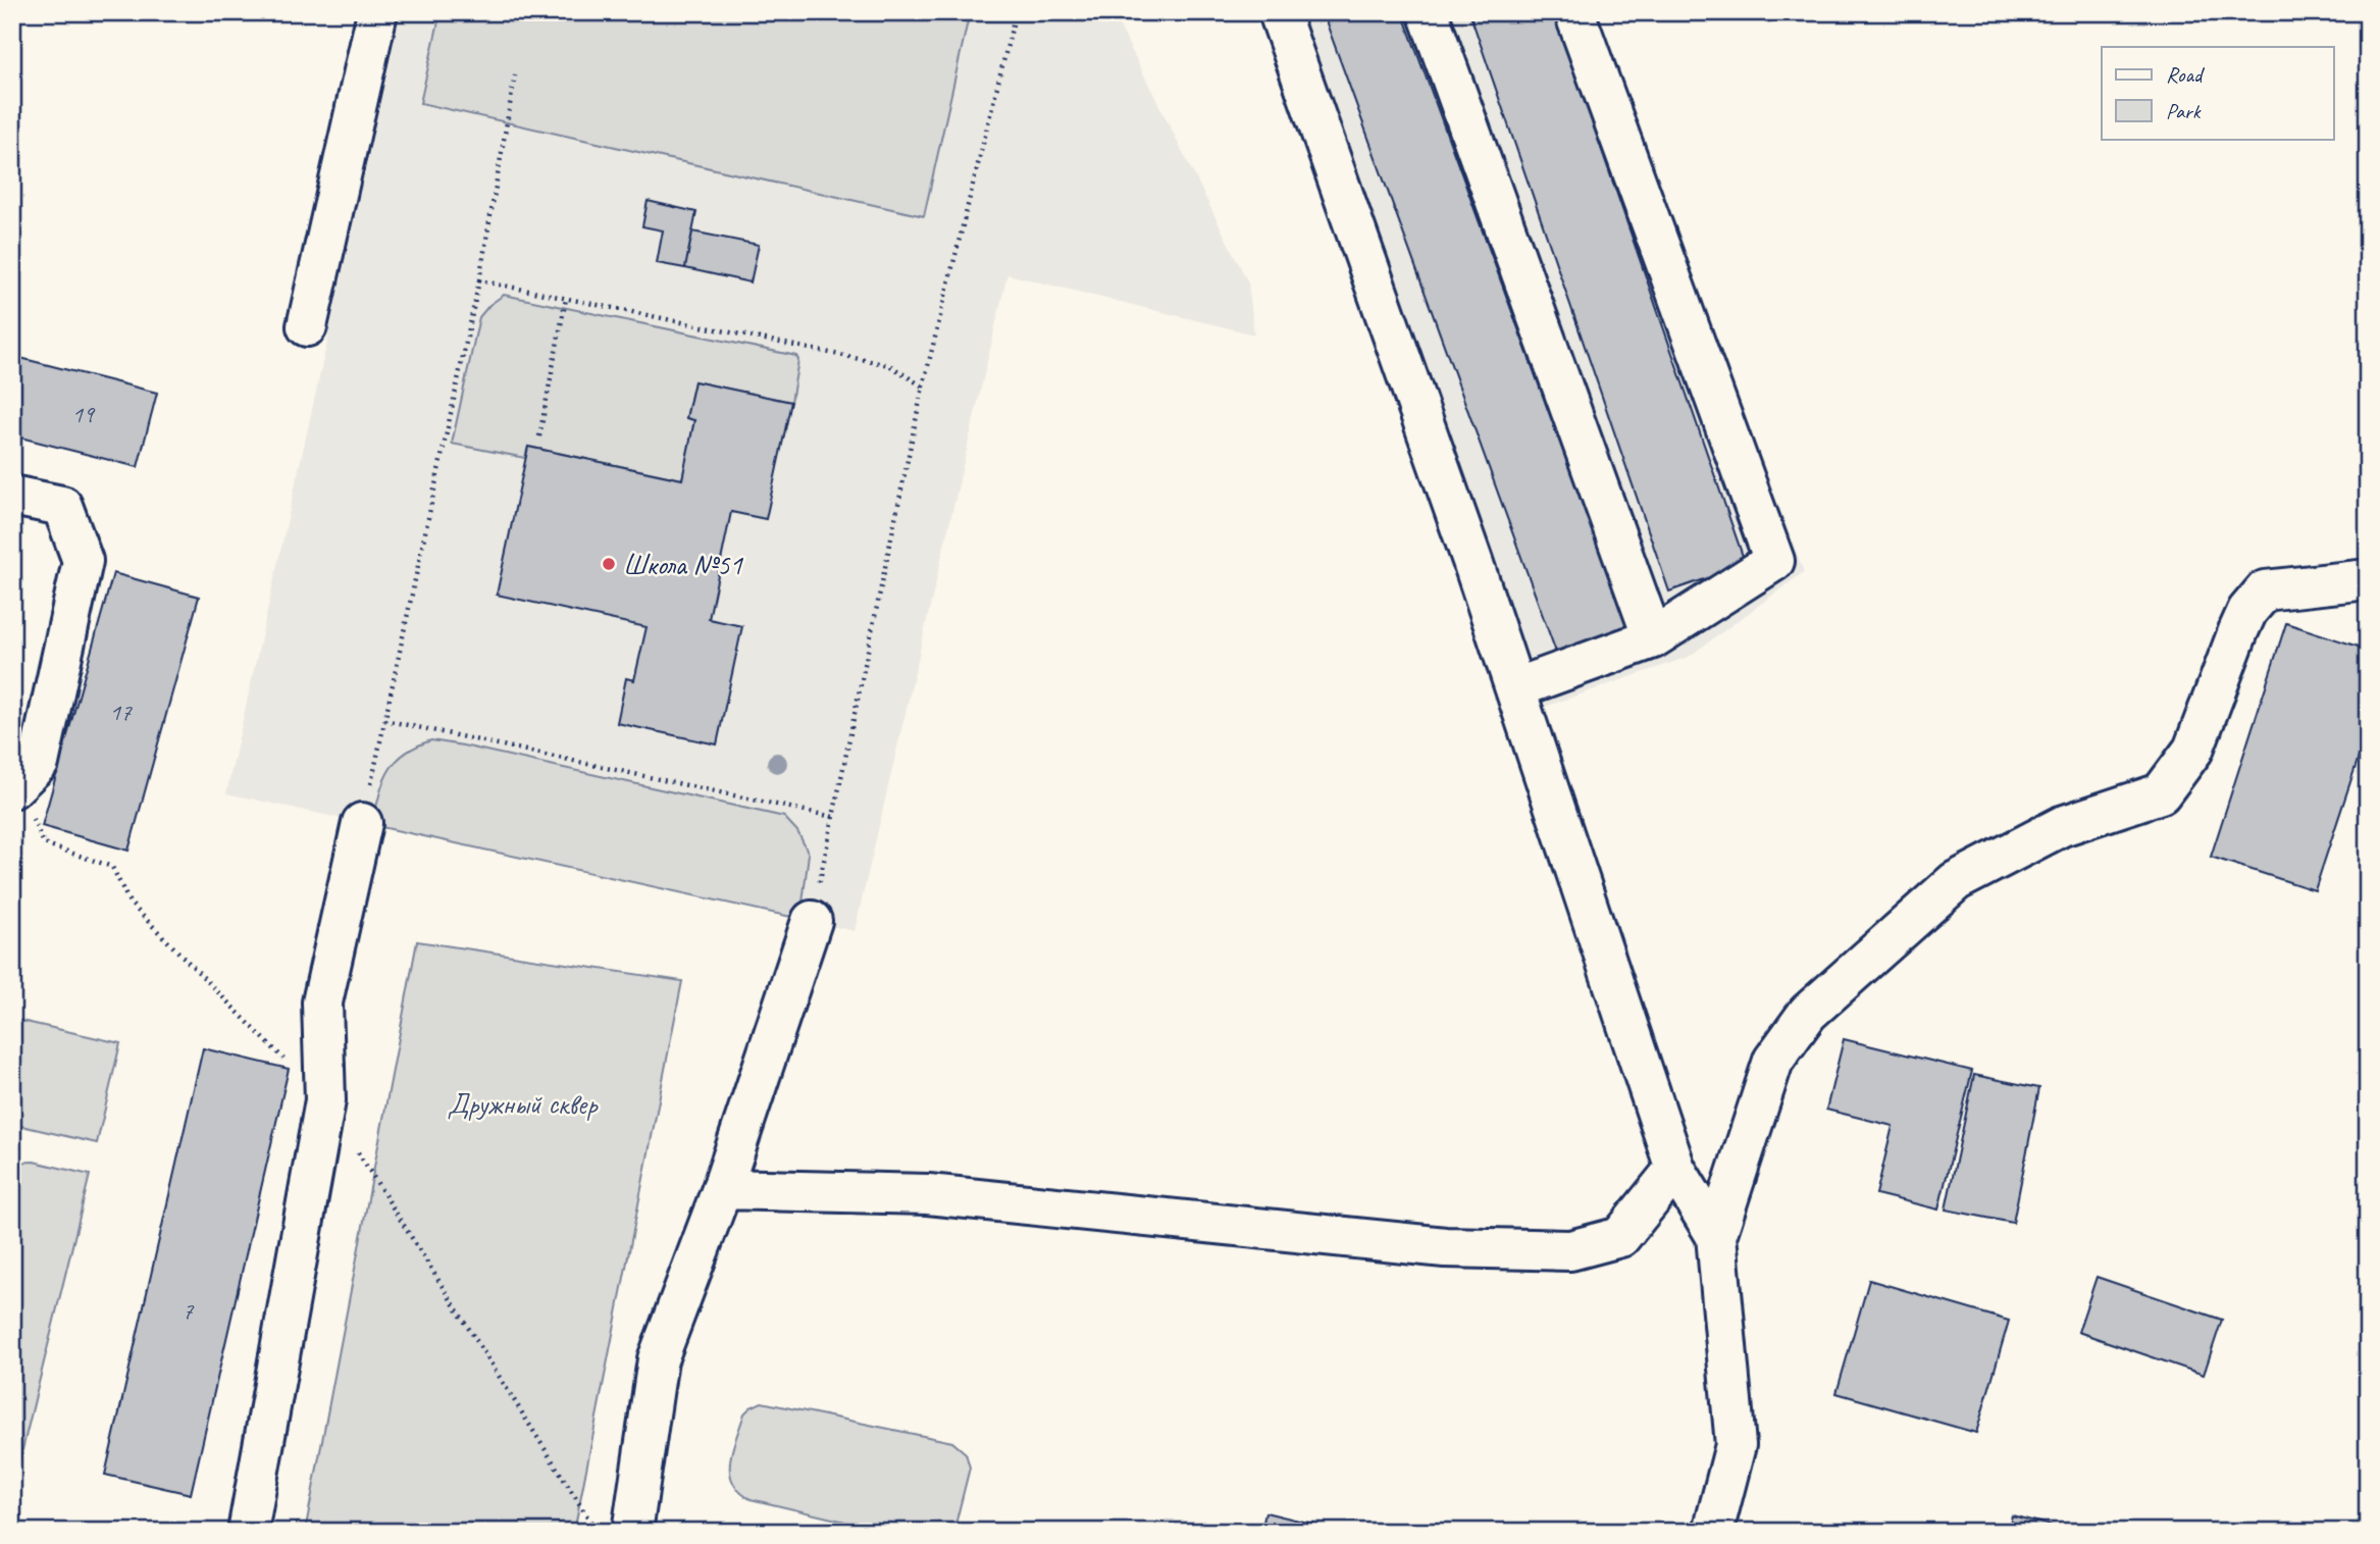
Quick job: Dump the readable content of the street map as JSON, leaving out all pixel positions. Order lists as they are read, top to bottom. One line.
{"parks":["Дружный сквер"],"places":["Школа №51"],"house_numbers":["19","17","7"],"legend":["Road","Park"]}
